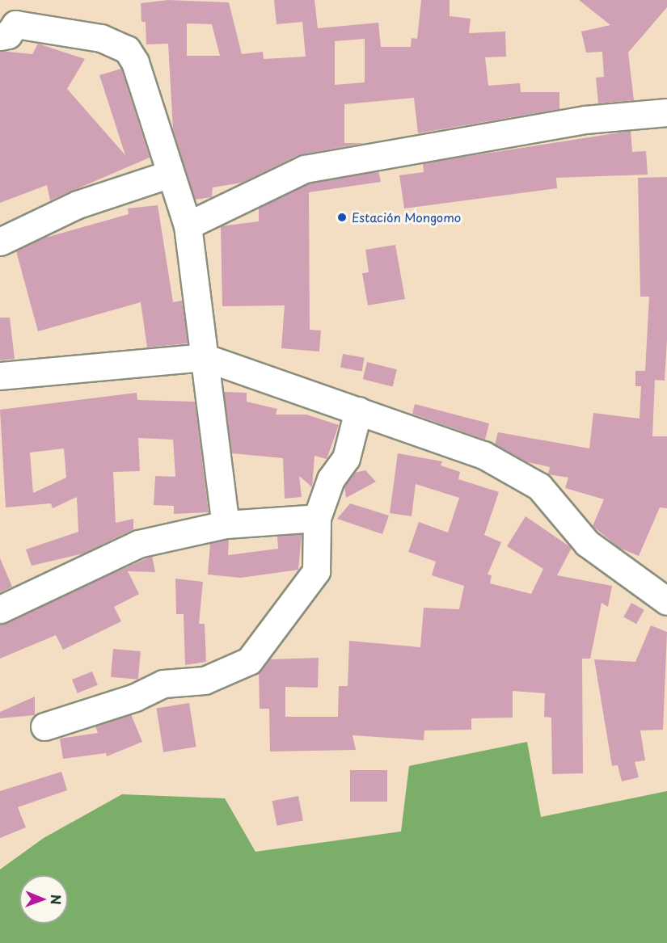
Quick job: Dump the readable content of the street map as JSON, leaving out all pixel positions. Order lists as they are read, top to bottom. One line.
{"places":["Estación Mongomo"],"north":"right"}
